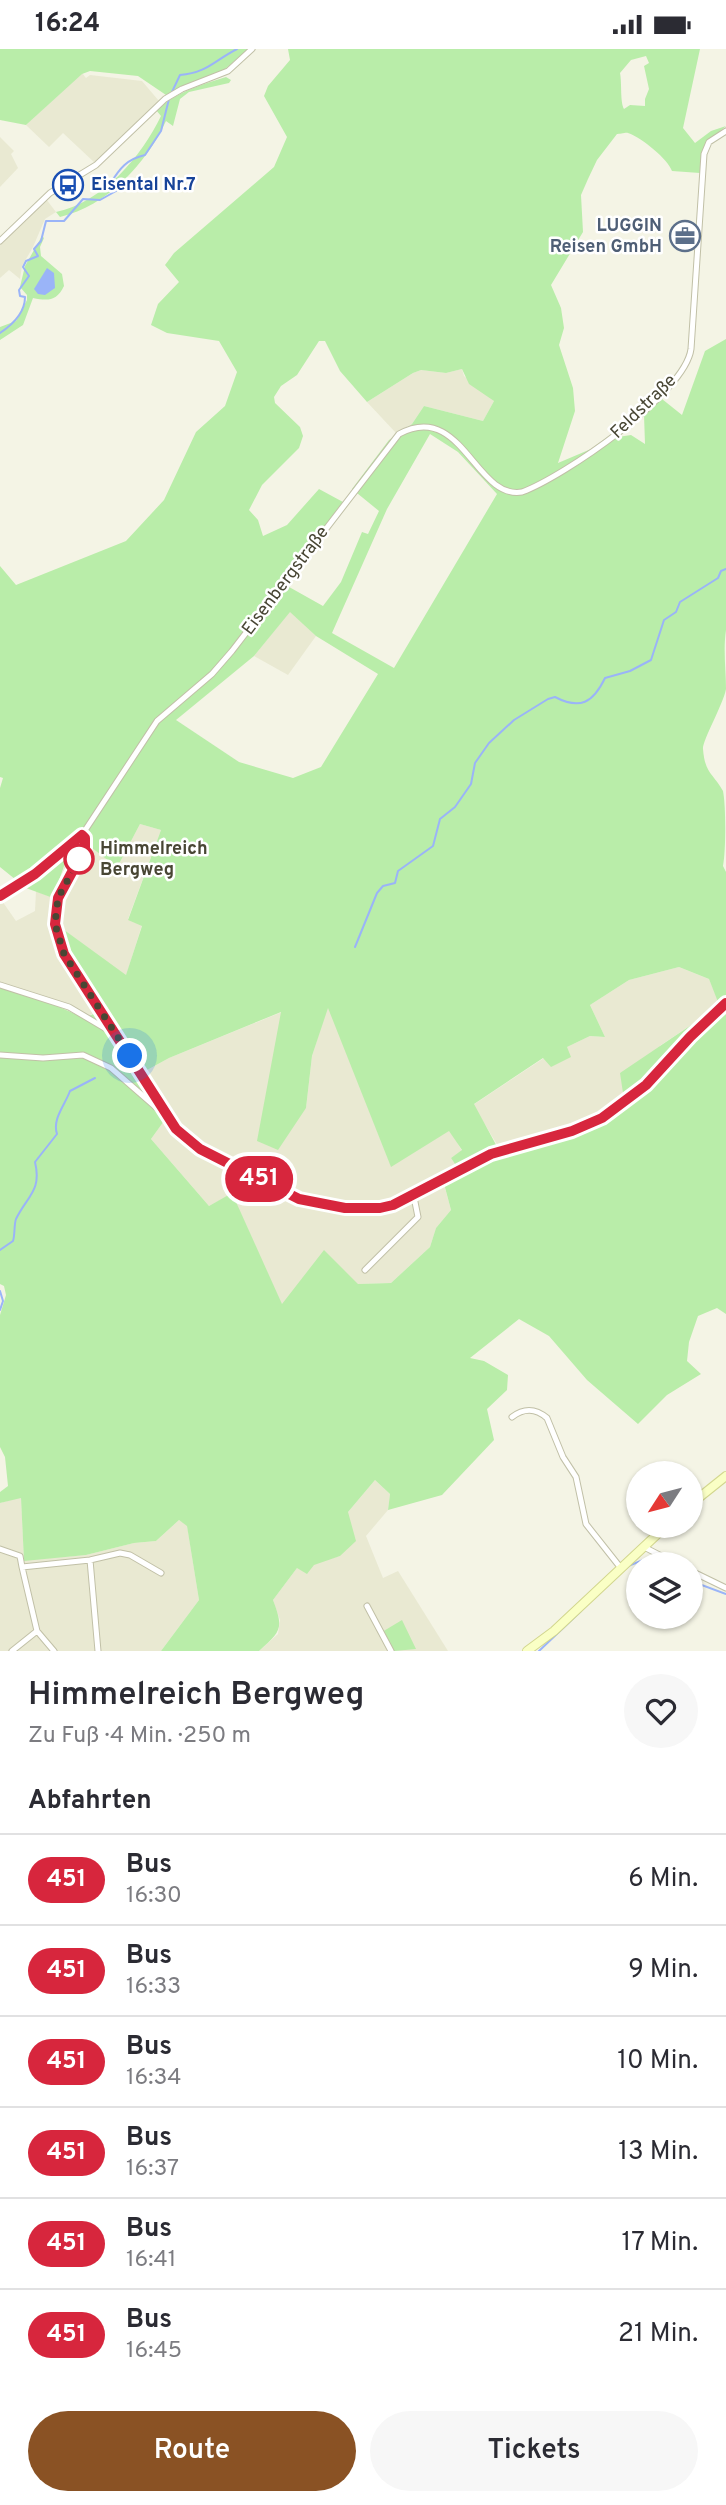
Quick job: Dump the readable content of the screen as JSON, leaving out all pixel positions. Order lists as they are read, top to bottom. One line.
{"streets":{"street":["Feldstraße","Eisenbergstraße"]},"crossings":[["Feldstraße","Eisenbergstraße"]],"places":{"bus stop":["Eisental Nr.7"],"office":["LUGGIN Reisen GmbH"],"other":["Himmelreich Bergweg"]},"lines":["bus line 451"],"north":"bottom left","page":{"status":"16:24","on_map":"451","heading":[["Himmelreich Bergweg","Zu Fuß · 4 Min. · 250 m"],"Abfahrten"],"list":[{"mark":"451","name":"Bus","note":"16:30","value":"6 Min."},{"mark":"451","name":"Bus","note":"16:33","value":"9 Min."},{"mark":"451","name":"Bus","note":"16:34","value":"10 Min."},{"mark":"451","name":"Bus","note":"16:37","value":"13 Min."},{"mark":"451","name":"Bus","note":"16:41","value":"17 Min."},{"mark":"451","name":"Bus","note":"16:45","value":"21 Min."}],"buttons":["Route","Tickets"]}}
